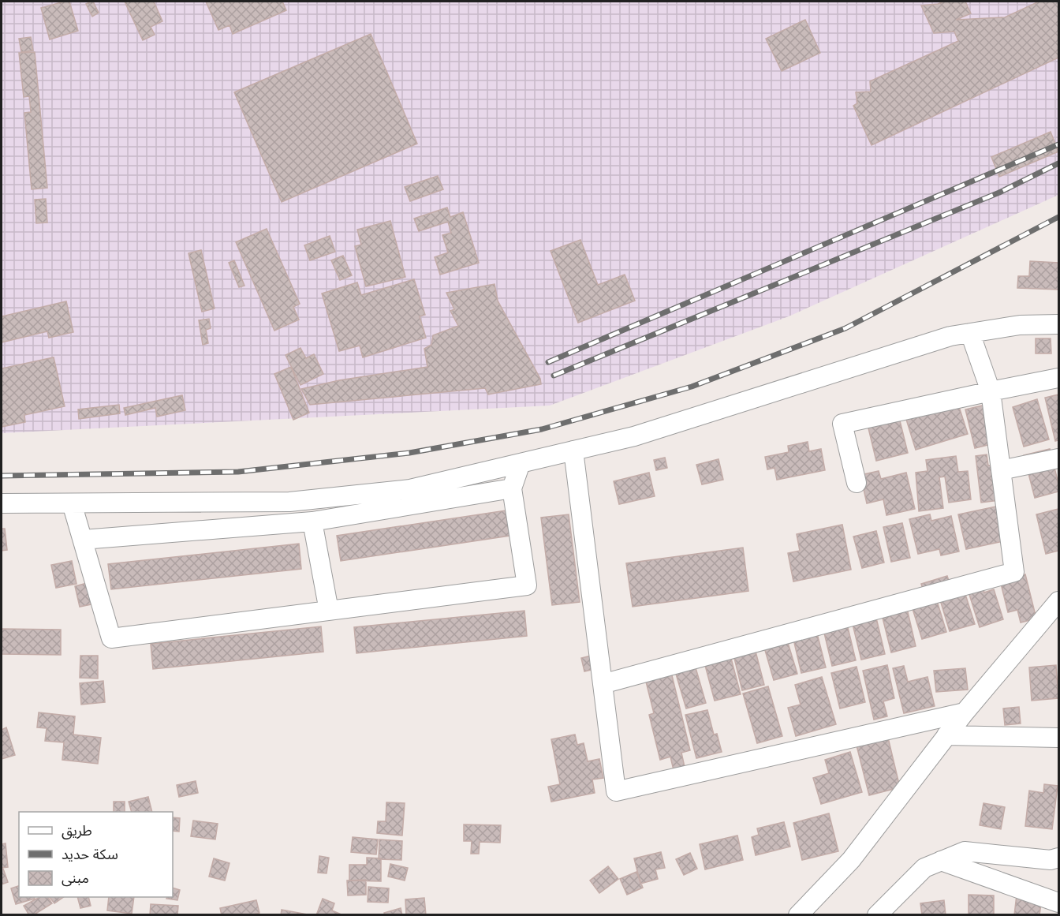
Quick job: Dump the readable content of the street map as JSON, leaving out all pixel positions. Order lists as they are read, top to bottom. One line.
{"legend":["طريق","سكة حديد","مبنى"]}
